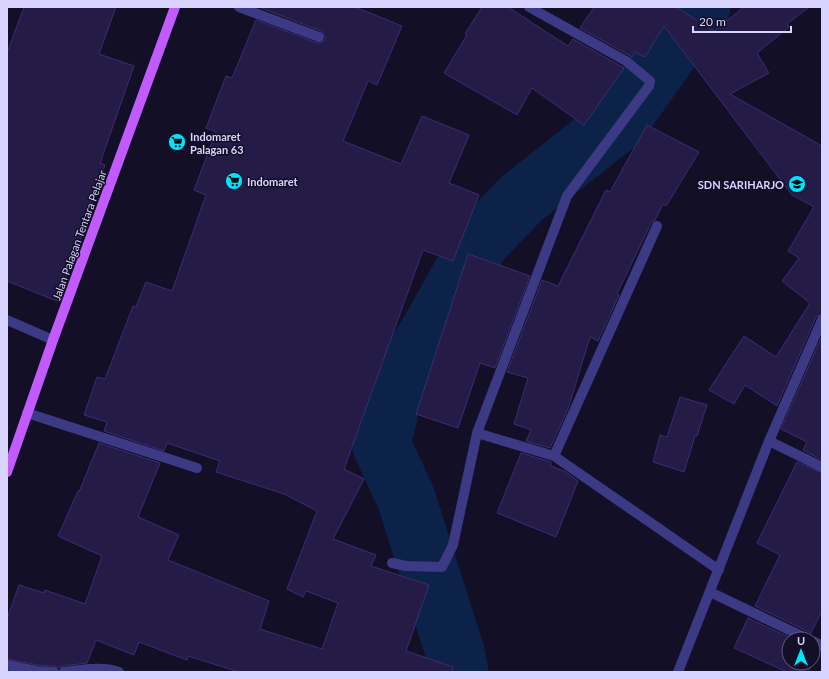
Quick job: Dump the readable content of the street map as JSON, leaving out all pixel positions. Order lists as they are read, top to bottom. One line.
{"streets":{"main road":["Jalan Palagan Tentara Pelajar"]},"places":{"supermarket":["Indomaret Palagan 63","Indomaret"],"school or university":["SDN SARIHARJO"]},"scale_bar":"20 m","north":"top"}
